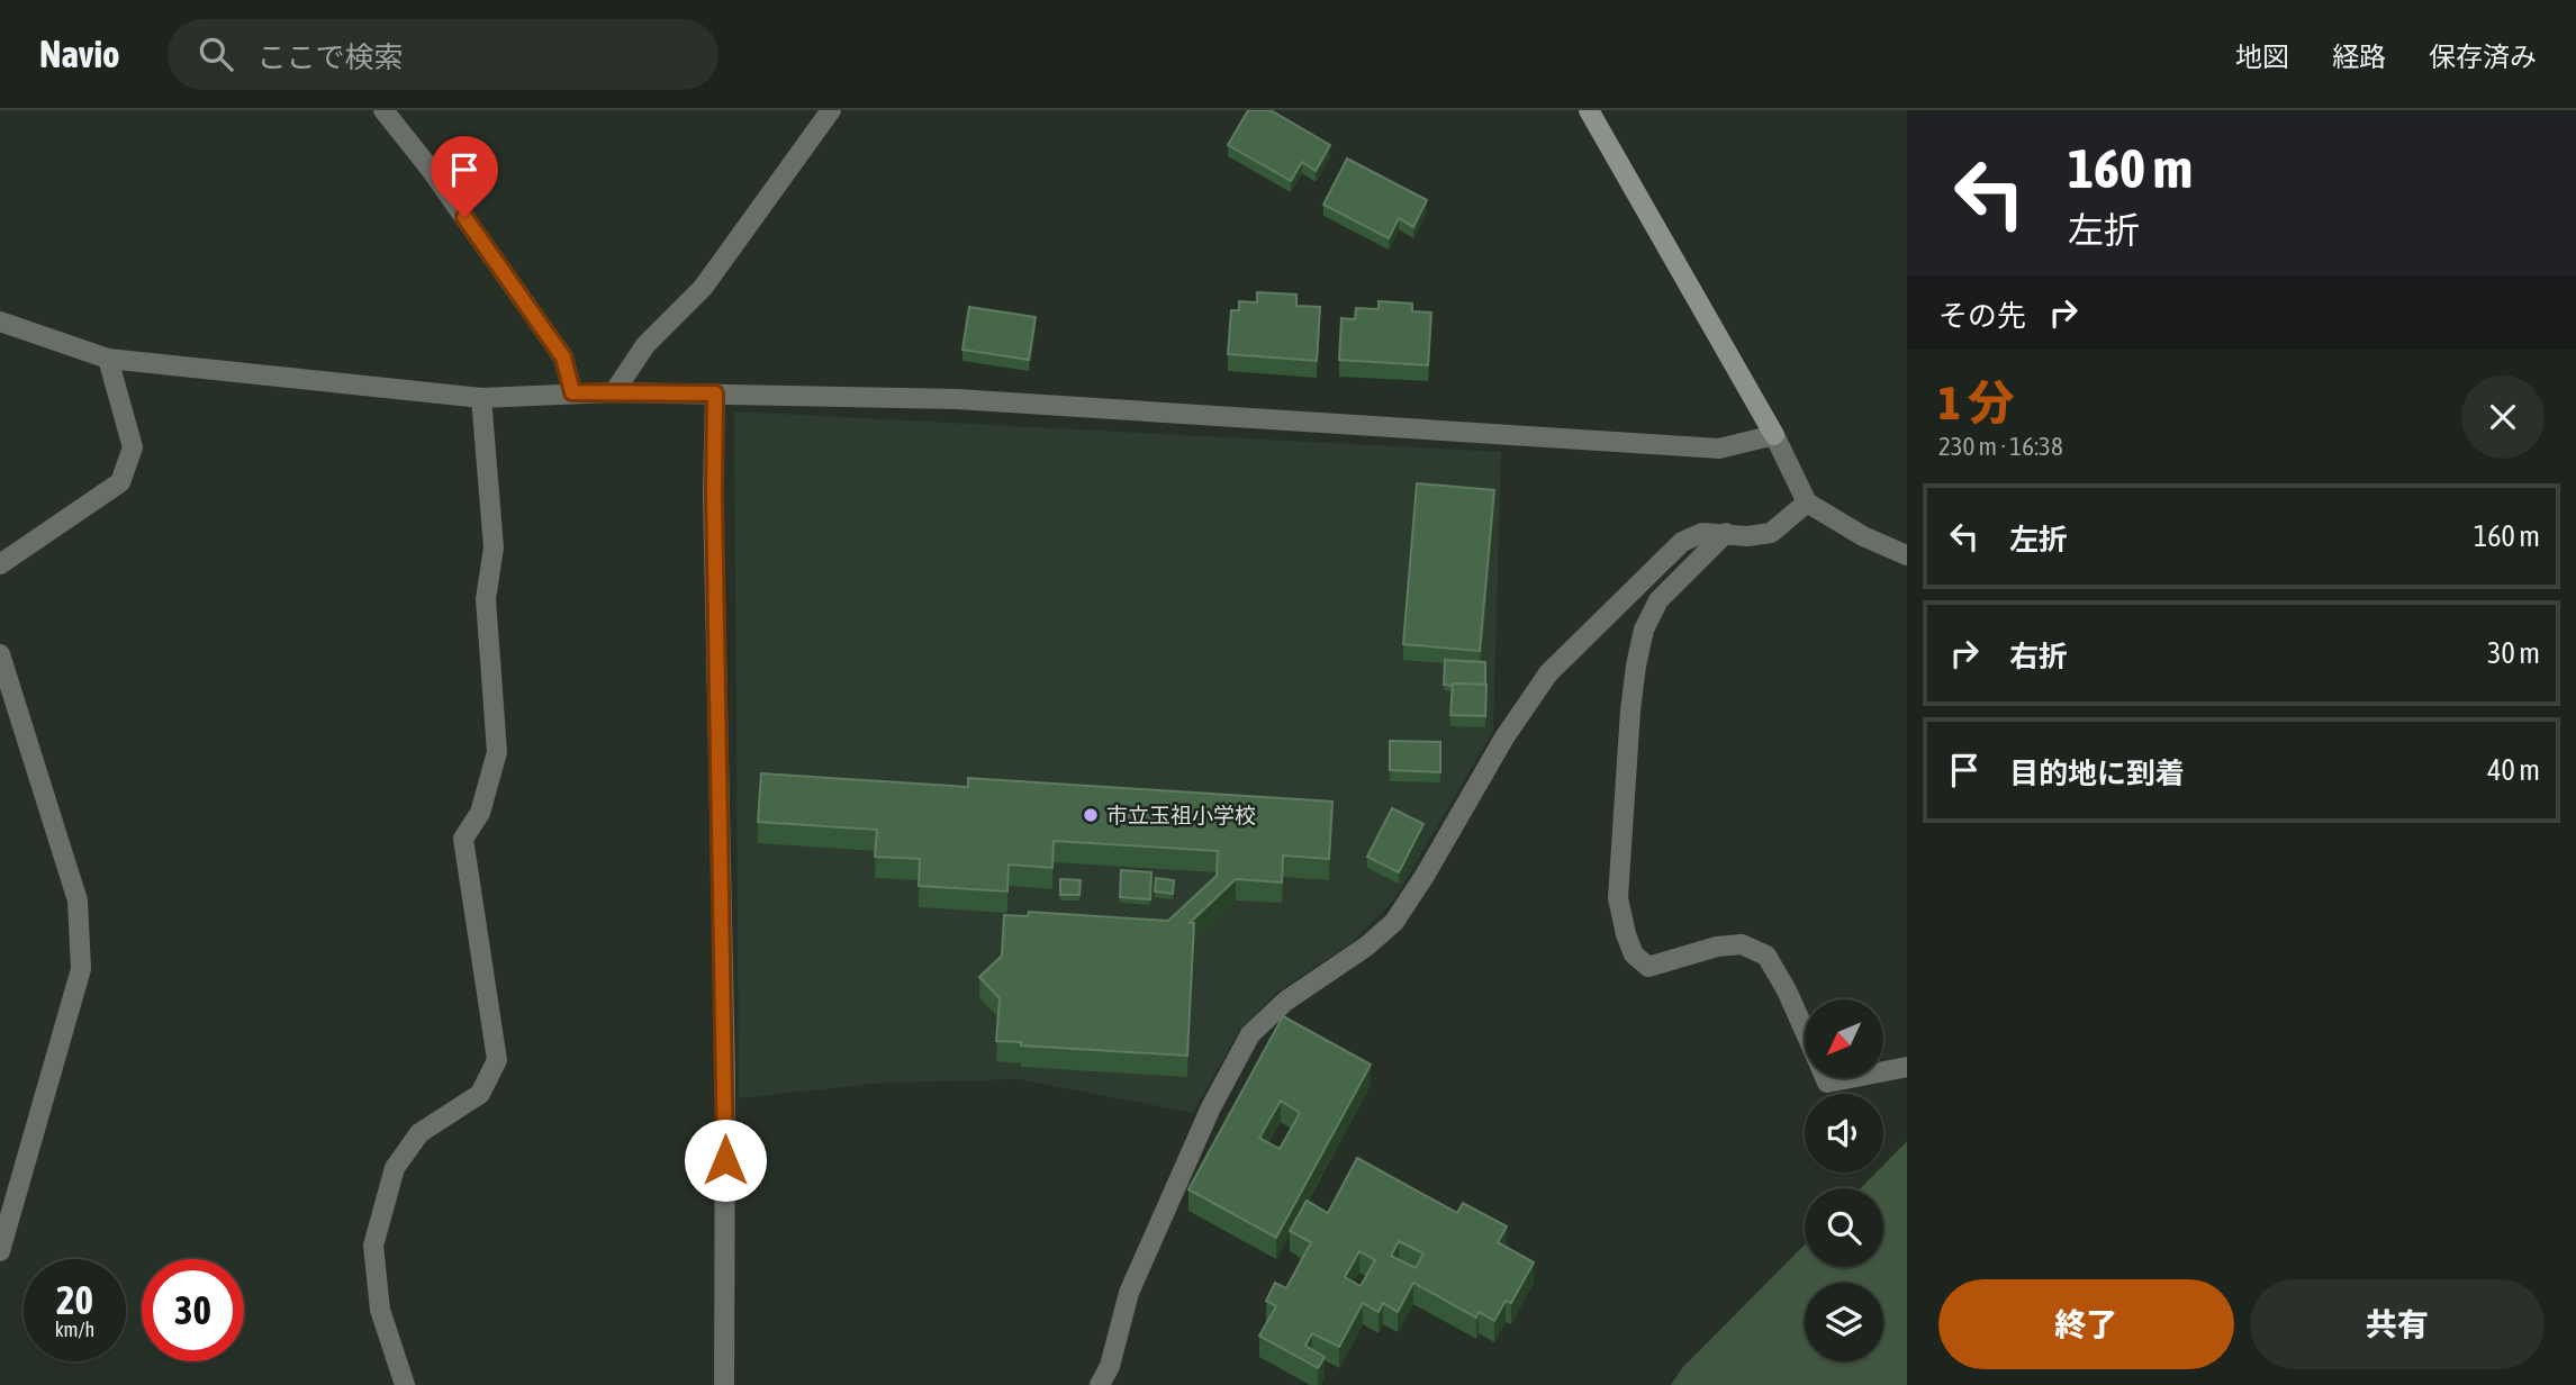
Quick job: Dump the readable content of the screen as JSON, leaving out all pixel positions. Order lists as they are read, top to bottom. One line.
{"places":["市立玉祖小学校"],"north":"bottom left","page":{"header":"Navio","search":"ここで検索","nav":["地図","経路","保存済み"],"turn":["160 m","左折"],"then":"その先","heading":["1 分","230 m · 16:38"],"list":[{"name":"左折","value":"160 m"},{"name":"右折","value":"30 m"},{"name":"目的地に到着","value":"40 m"}],"speed":"20 km/h","limit":"30","buttons":["終了","共有"]}}
